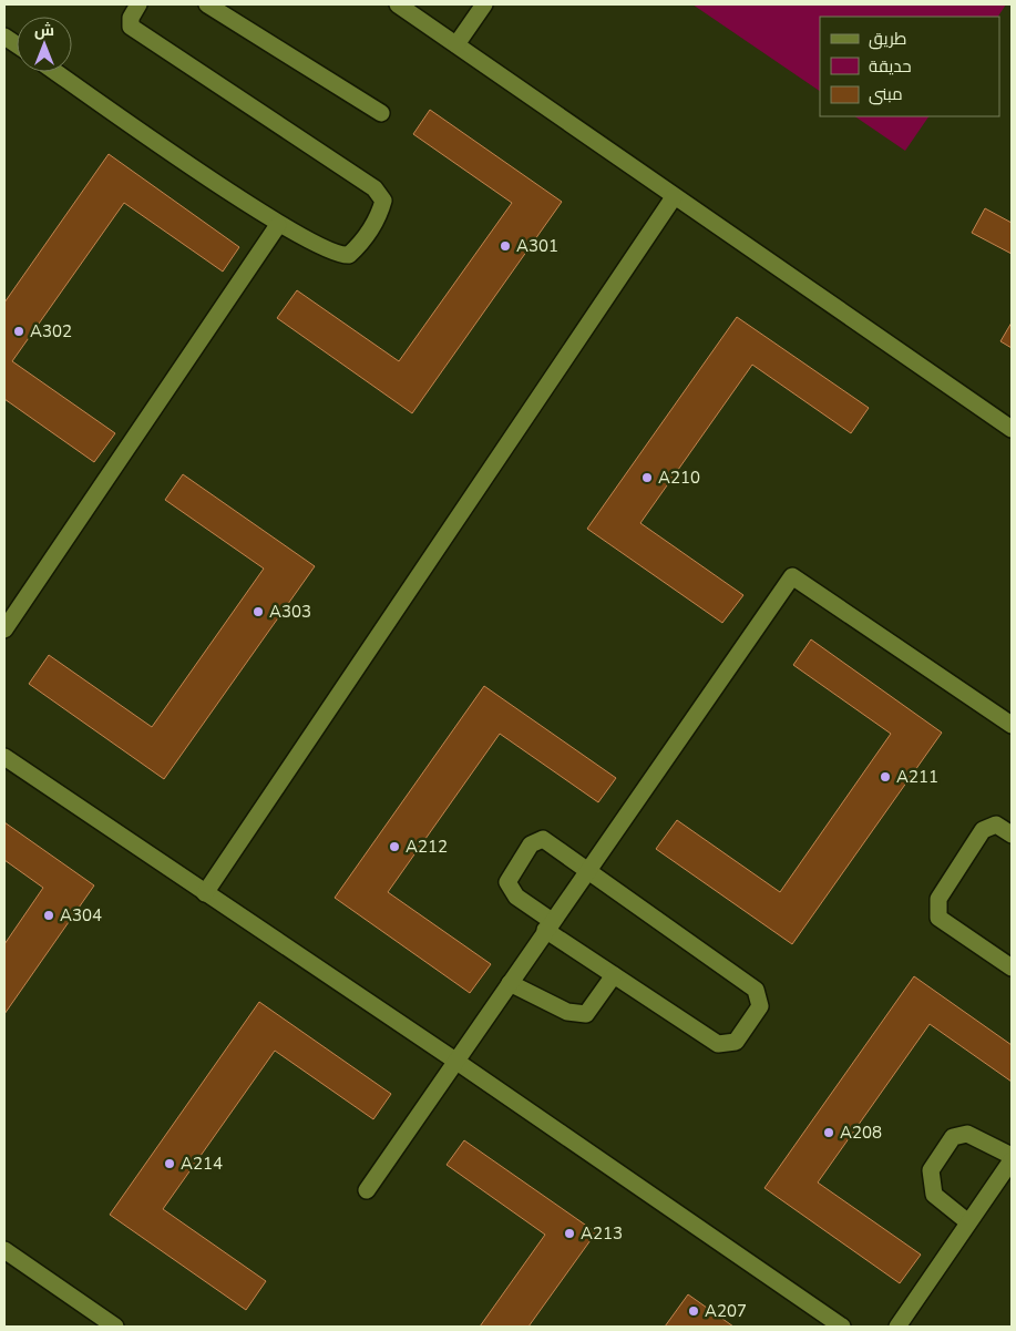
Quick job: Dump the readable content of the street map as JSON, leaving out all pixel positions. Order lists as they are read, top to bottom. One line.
{"places":["A301","A302","A210","A303","A211","A212","A304","A208","A214","A213","A207"],"legend":["طريق","حديقة","مبنى"],"north":"top"}
